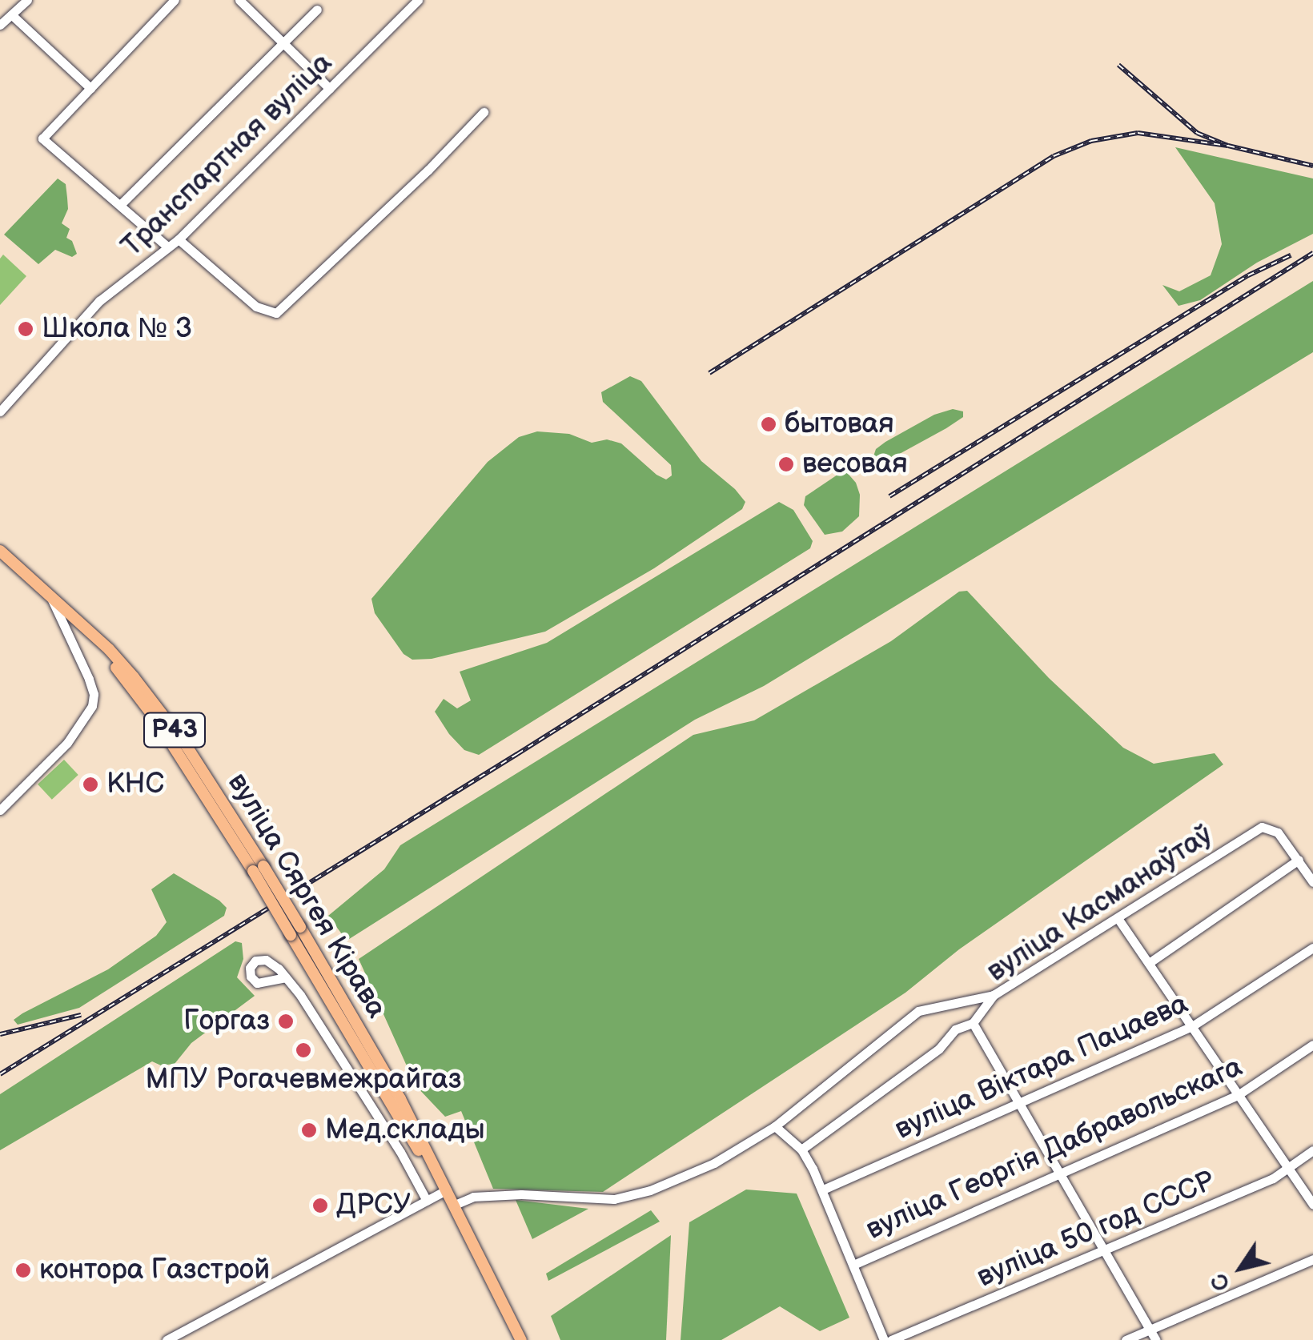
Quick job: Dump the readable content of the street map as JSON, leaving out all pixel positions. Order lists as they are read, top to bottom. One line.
{"streets":{"main road":["Р43","вуліца Сяргея Кірава"],"street":["Транспартная вуліца","вуліца Касманаўтаў","вуліца Віктара Пацаева","вуліца Георгія Дабравольскага","вуліца 50 год СССР"]},"places":["Школа № 3","бытовая","весовая","КНС","Горгаз","МПУ Рогачевмежрайгаз","Мед.склады","ДРСУ","контора Газстрой"],"north":"bottom left"}
